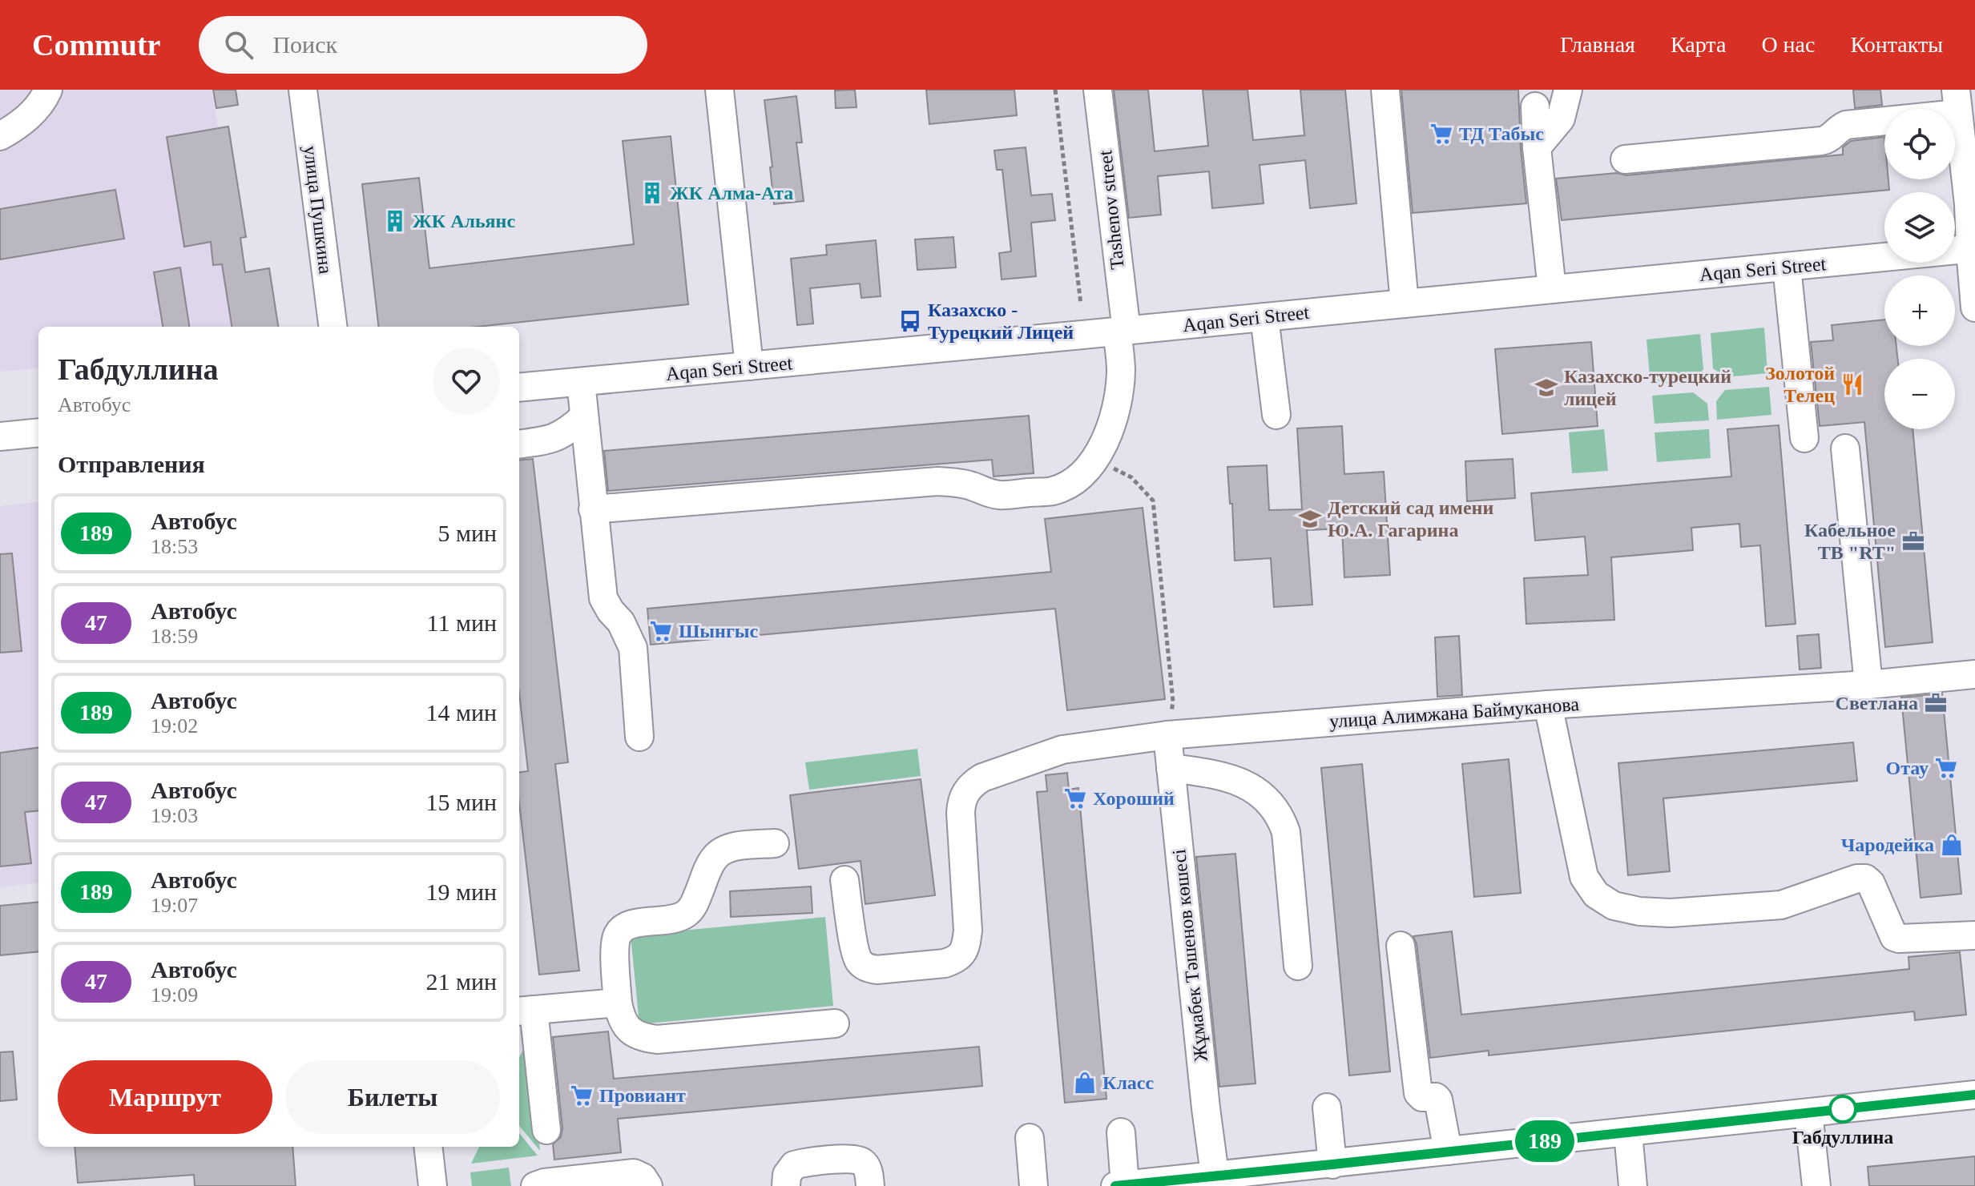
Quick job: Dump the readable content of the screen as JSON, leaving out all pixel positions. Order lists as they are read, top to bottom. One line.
{"streets":{"street":["улица Пушкина","Tashenov street","Aqan Seri Street","улица Алимжана Баймуканова","Жұмабек Тәшенов көшесі"]},"crossings":[["Tashenov street","Aqan Seri Street"],["улица Алимжана Баймуканова","Жұмабек Тәшенов көшесі"]],"places":{"supermarket":["ТД Табыс","Шынгыс","Отау","Хороший","Провиант"],"building":["ЖК Алма-Ата","ЖК Альянс"],"bus stop":["Казахско - Турецкий Лицей"],"restaurant":["Золотой Телец"],"school or university":["Казахско-турецкий лицей","Детский сад имени Ю.А. Гагарина"],"office":["Кабельное ТВ \"RT\"","Светлана"],"shop":["Чародейка","Класс"],"other":["Габдуллина"]},"lines":["bus line 189"],"page":{"header":"Commutr","search":"Поиск","nav":["Главная","Карта","О нас","Контакты"],"on_map":"189","map_buttons":["+","−"],"heading":[["Габдуллина","Автобус"],"Отправления"],"list":[{"mark":"189","name":"Автобус","note":"18:53","value":"5 мин"},{"mark":"47","name":"Автобус","note":"18:59","value":"11 мин"},{"mark":"189","name":"Автобус","note":"19:02","value":"14 мин"},{"mark":"47","name":"Автобус","note":"19:03","value":"15 мин"},{"mark":"189","name":"Автобус","note":"19:07","value":"19 мин"},{"mark":"47","name":"Автобус","note":"19:09","value":"21 мин"}],"buttons":["Маршрут","Билеты"]}}
